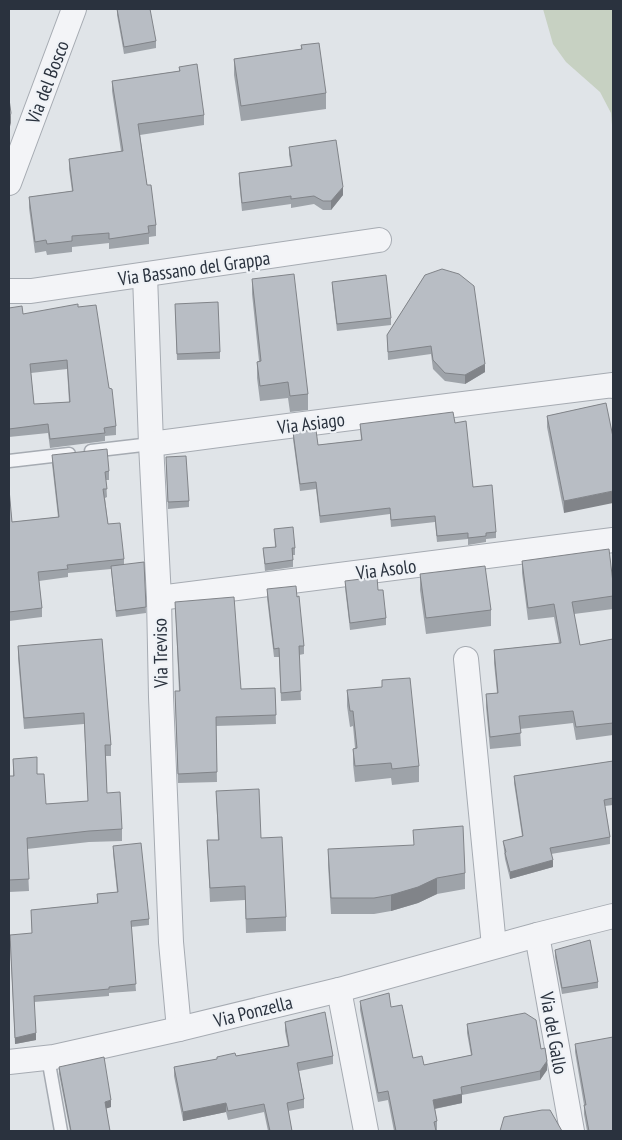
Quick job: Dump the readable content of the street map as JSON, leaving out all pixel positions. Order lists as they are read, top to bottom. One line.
{"streets":{"street":["Via del Bosco","Via Bassano del Grappa","Via Asiago","Via Asolo","Via Treviso","Via Ponzella","Via del Gallo"]},"crossings":[["Via Bassano del Grappa","Via Treviso"],["Via Asiago","Via Treviso"],["Via Asolo","Via Treviso"],["Via Treviso","Via Ponzella"],["Via Ponzella","Via del Gallo"]]}
